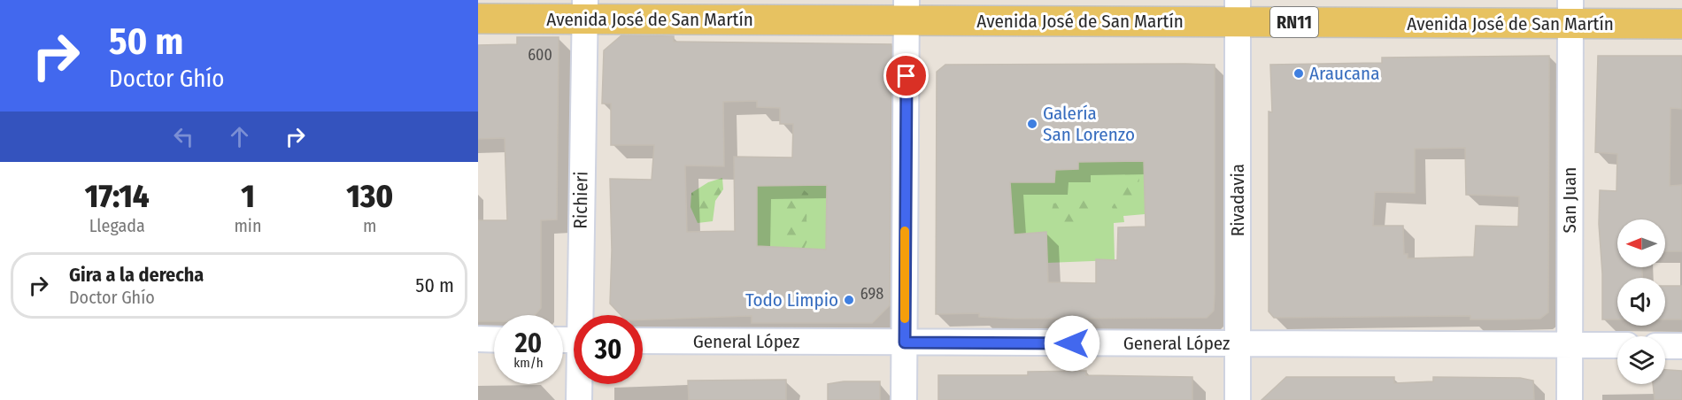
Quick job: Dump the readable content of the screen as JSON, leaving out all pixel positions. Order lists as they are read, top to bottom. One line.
{"streets":{"main road":["Avenida José de San Martín","RN11"],"street":["Richieri","Rivadavia","San Juan","General López"]},"crossings":[["Avenida José de San Martín","Richieri"],["Avenida José de San Martín","Rivadavia"],["Avenida José de San Martín","San Juan"],["Rivadavia","General López"],["San Juan","General López"]],"places":["Araucana","Galería San Lorenzo","Todo Limpio"],"house_numbers":["600","698"],"north":"left","page":{"turn":["50 m","Doctor Ghío"],"eta":["17:14","Llegada","1","min","130","m"],"list":[{"name":"Gira a la derecha","note":"Doctor Ghío","value":"50 m"}],"speed":"20 km/h","limit":"30"}}
